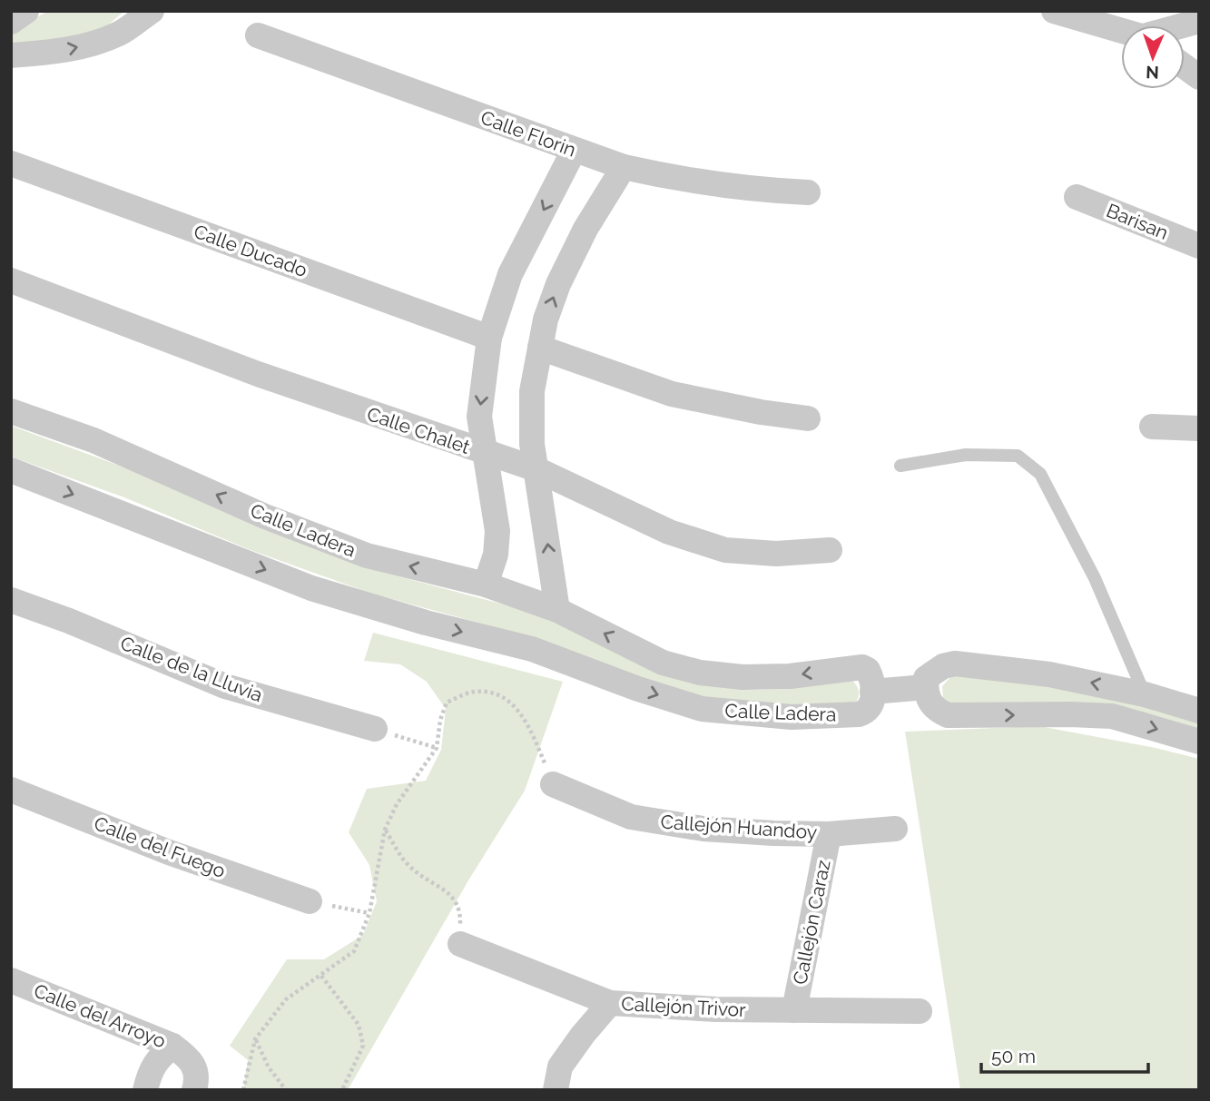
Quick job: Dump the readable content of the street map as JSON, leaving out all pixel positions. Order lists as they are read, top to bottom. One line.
{"streets":{"street":["Calle Florin","Barisan","Calle Ducado","Calle Chalet","Calle Ladera","Calle de la Lluvia","Callejón Huandoy","Calle del Fuego","Callejón Caraz","Callejón Trivor","Calle del Arroyo"]},"crossings":[["Callejón Huandoy","Callejón Caraz"],["Callejón Caraz","Callejón Trivor"]],"scale_bar":"50 m","north":"bottom"}
